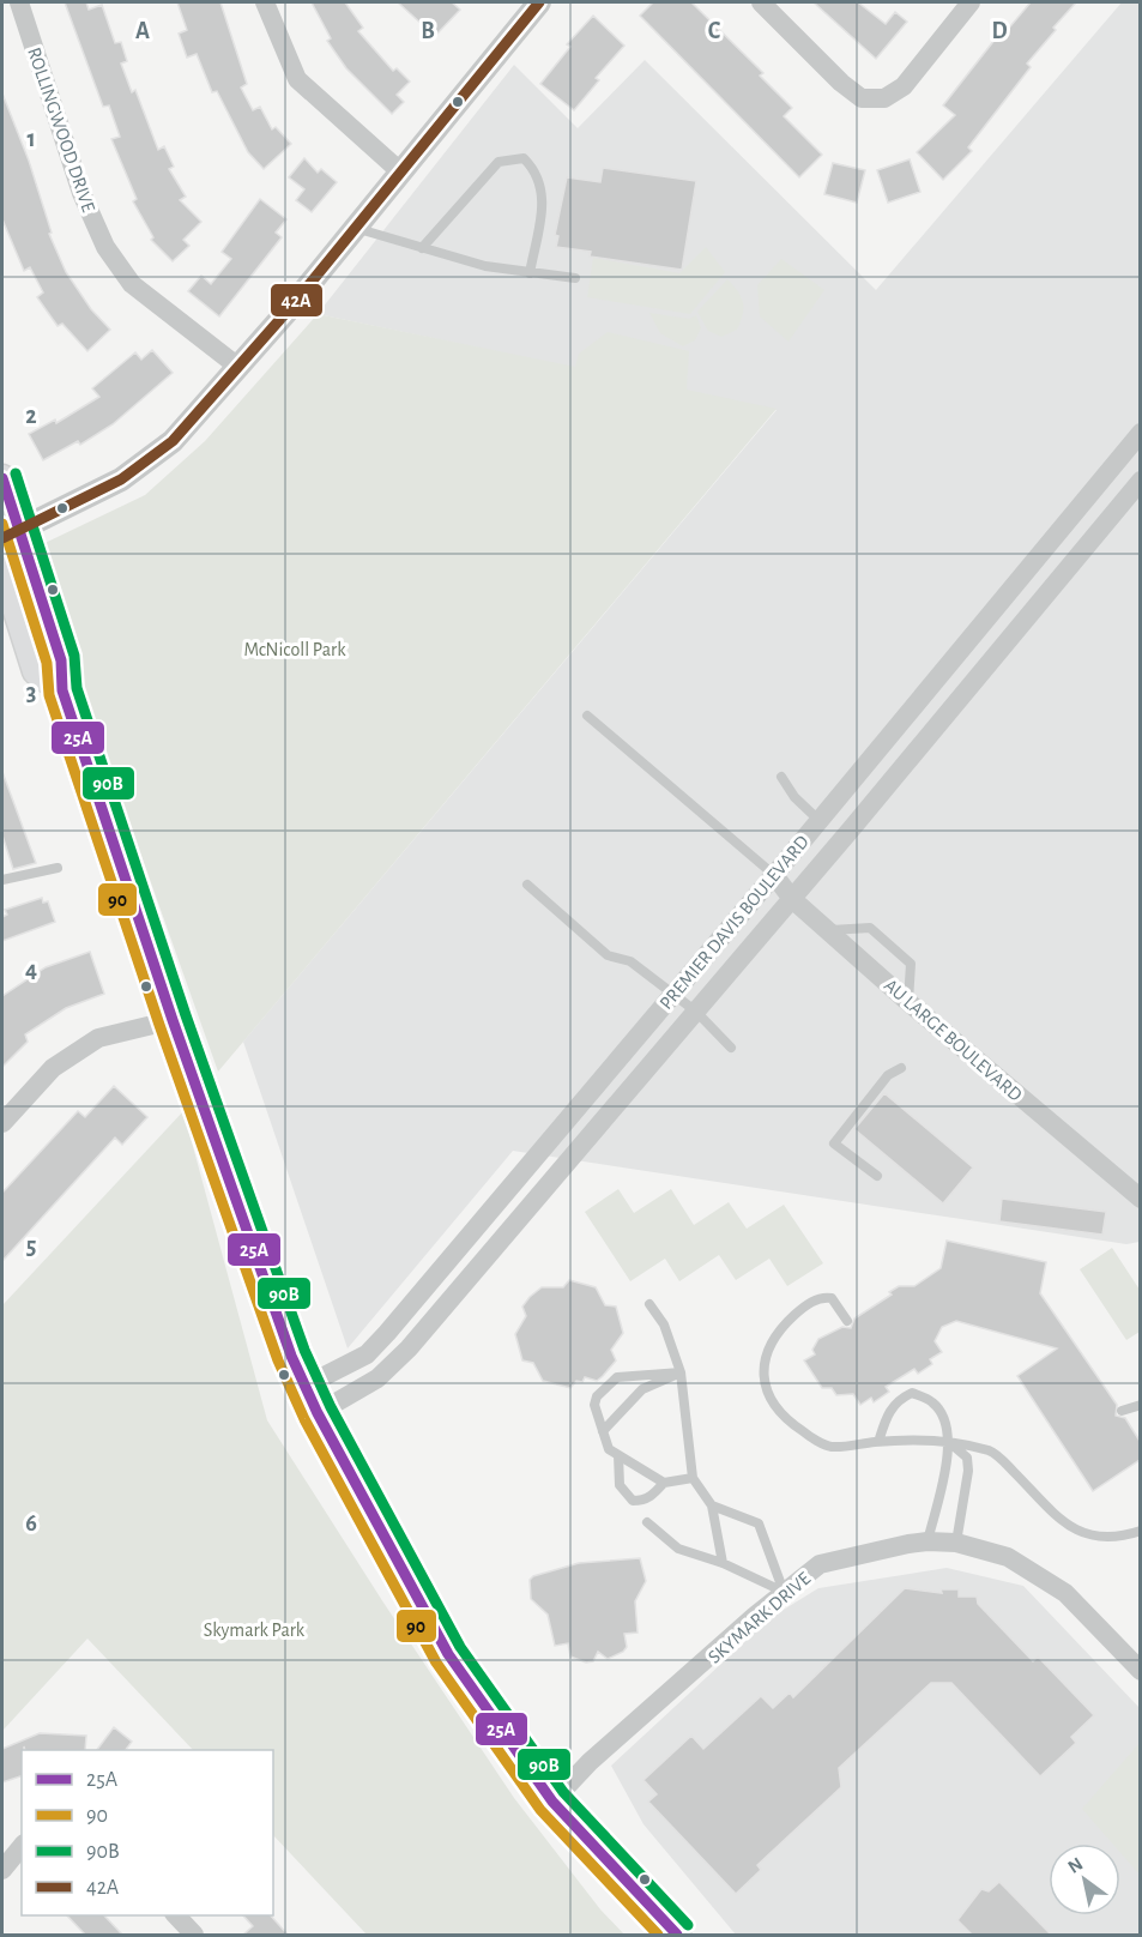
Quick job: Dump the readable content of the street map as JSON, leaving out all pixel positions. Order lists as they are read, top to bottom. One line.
{"streets":{"street":["ROLLINGWOOD DRIVE","PREMIER DAVIS BOULEVARD","AU LARGE BOULEVARD","SKYMARK DRIVE"]},"crossings":[["PREMIER DAVIS BOULEVARD","AU LARGE BOULEVARD"]],"parks":["McNicoll Park","Skymark Park"],"lines":["transit line 42A","transit line 90B","transit line 25A","transit line 90"],"legend":["25A","90","90B","42A"],"north":"top left","grid":{"columns":["A","B","C","D"],"rows":["1","2","3","4","5","6"]}}
